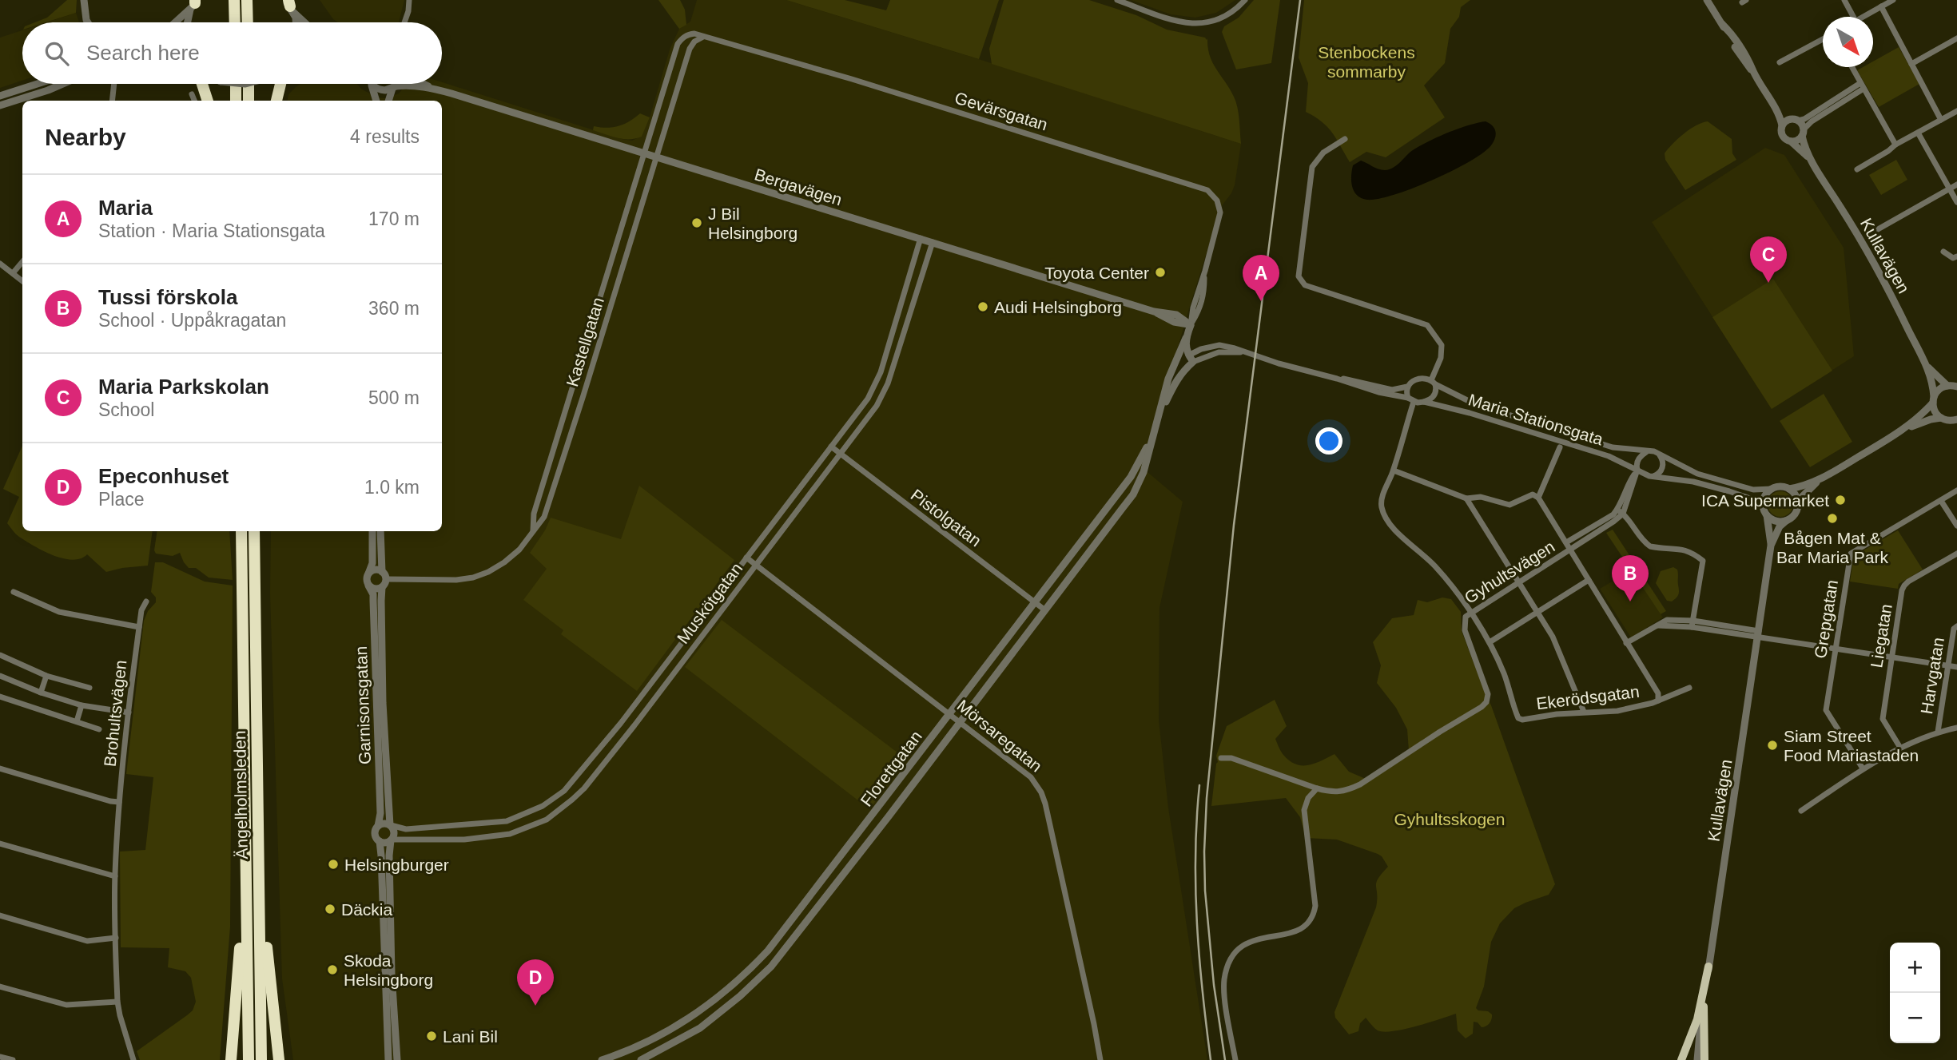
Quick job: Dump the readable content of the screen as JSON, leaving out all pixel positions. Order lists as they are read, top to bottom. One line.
{"streets":{"highway":["Ängelholmsleden"],"street":["Gevärsgatan","Bergavägen","Kullavägen","Kastellgatan","Maria Stationsgata","Pistolgatan","Gyhultsvägen","Muskötgatan","Grepgatan","Liegatan","Harvgatan","Ekerödsgatan","Garnisonsgatan","Brohultsvägen","Mörsaregatan","Florettgatan"]},"crossings":[["Gevärsgatan","Bergavägen"],["Gevärsgatan","Kastellgatan"],["Gevärsgatan","Florettgatan"],["Bergavägen","Kastellgatan"],["Bergavägen","Muskötgatan"],["Kullavägen","Maria Stationsgata"],["Kastellgatan","Garnisonsgatan"],["Maria Stationsgata","Ekerödsgatan"],["Pistolgatan","Muskötgatan"],["Pistolgatan","Florettgatan"],["Gyhultsvägen","Ekerödsgatan"],["Muskötgatan","Garnisonsgatan"],["Muskötgatan","Mörsaregatan"],["Mörsaregatan","Florettgatan"]],"parks":["Stenbockens sommarby","Gyhultsskogen"],"places":["J Bil Helsingborg","Toyota Center","Audi Helsingborg","ICA Supermarket","Bågen Mat & Bar Maria Park","Siam Street Food Mariastaden","Helsingburger","Däckia","Skoda Helsingborg","Lani Bil"],"north":"bottom right","page":{"search":"Search here","heading":["Nearby","4 results"],"list":[{"mark":"A","name":"Maria","note":"Station · Maria Stationsgata","value":"170 m"},{"mark":"B","name":"Tussi förskola","note":"School · Uppåkragatan","value":"360 m"},{"mark":"C","name":"Maria Parkskolan","note":"School","value":"500 m"},{"mark":"D","name":"Epeconhuset","note":"Place","value":"1.0 km"}],"pins":["C","A","B","D"],"map_buttons":["+","−"]}}
